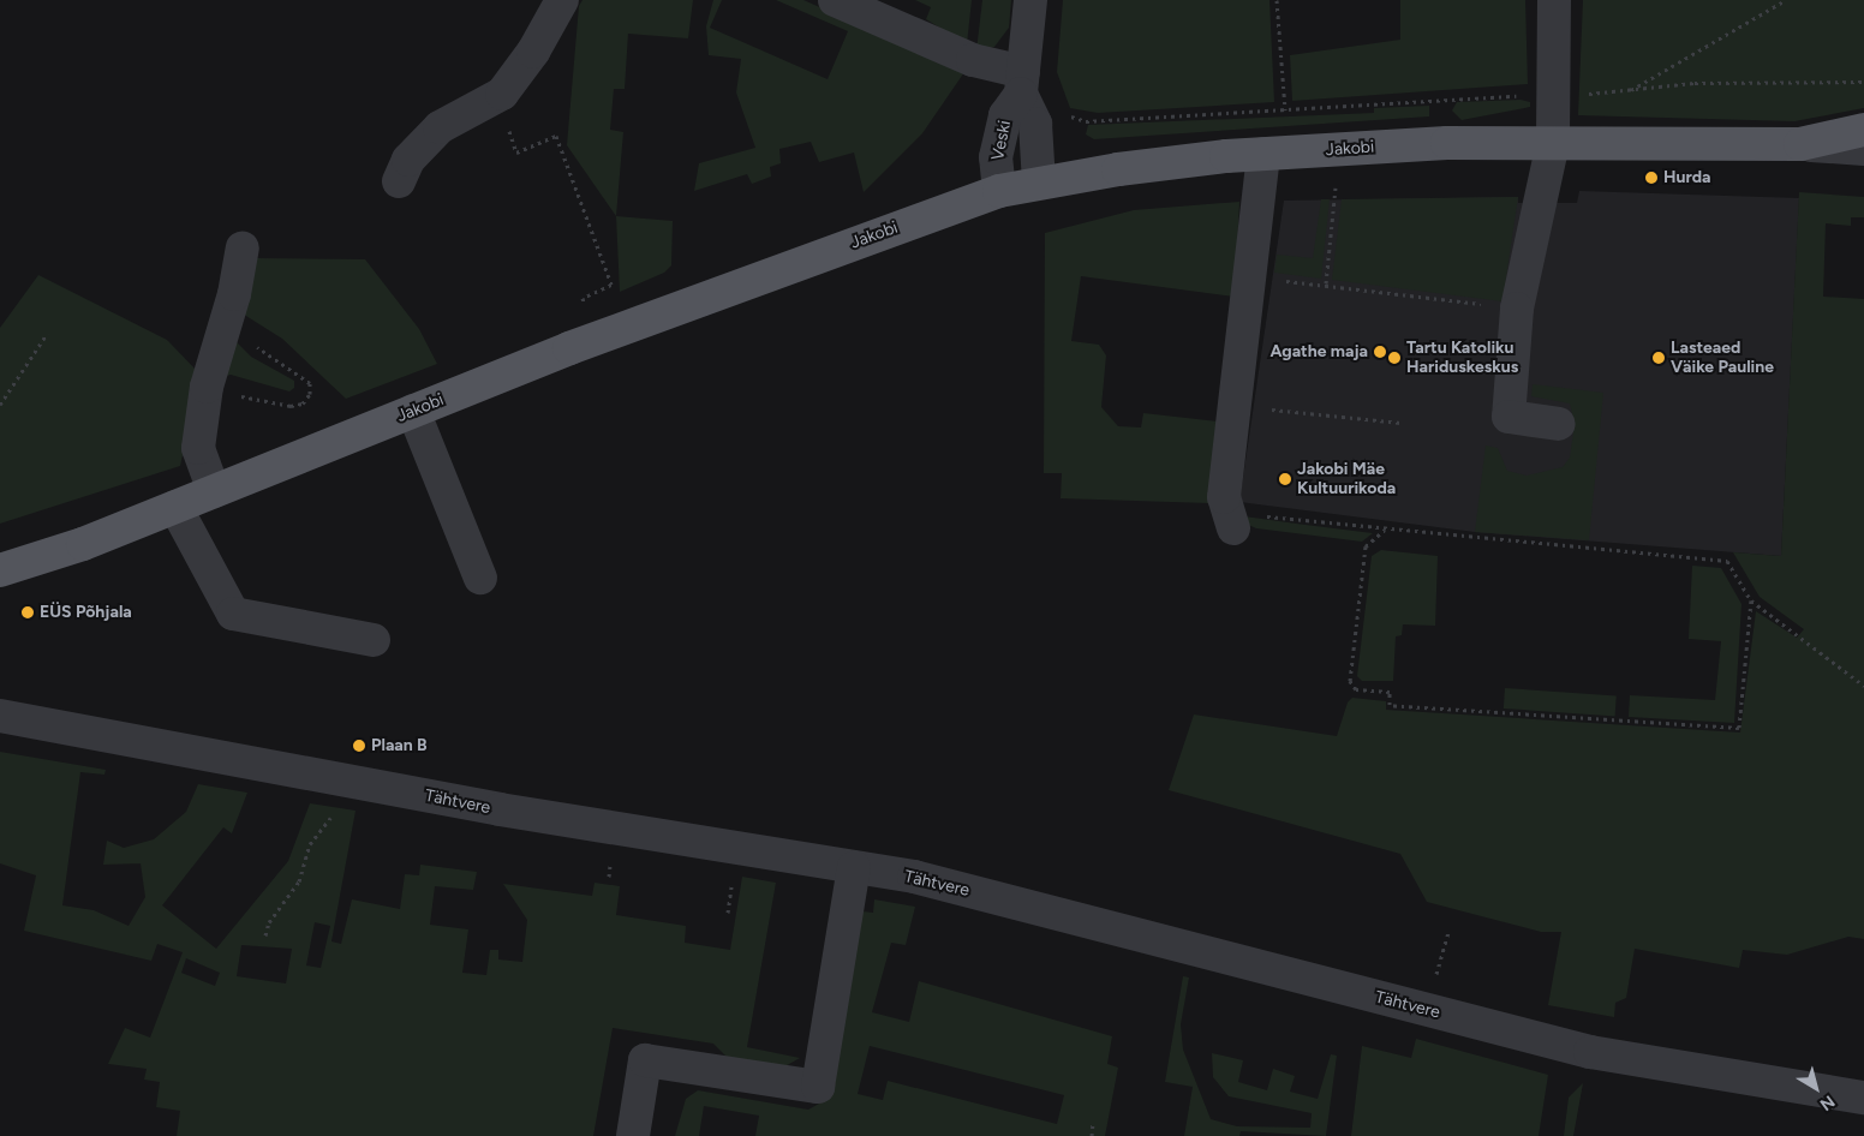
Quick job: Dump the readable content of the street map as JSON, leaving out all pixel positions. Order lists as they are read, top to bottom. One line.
{"streets":{"main road":["Jakobi"],"street":["Veski","Tähtvere"]},"crossings":[["Veski","Jakobi"]],"places":["Hurda","Agathe maja","Tartu Katoliku Hariduskeskus","Lasteaed Väike Pauline","Jakobi Mäe Kultuurikoda","EÜS Põhjala","Plaan B"],"north":"bottom right"}
